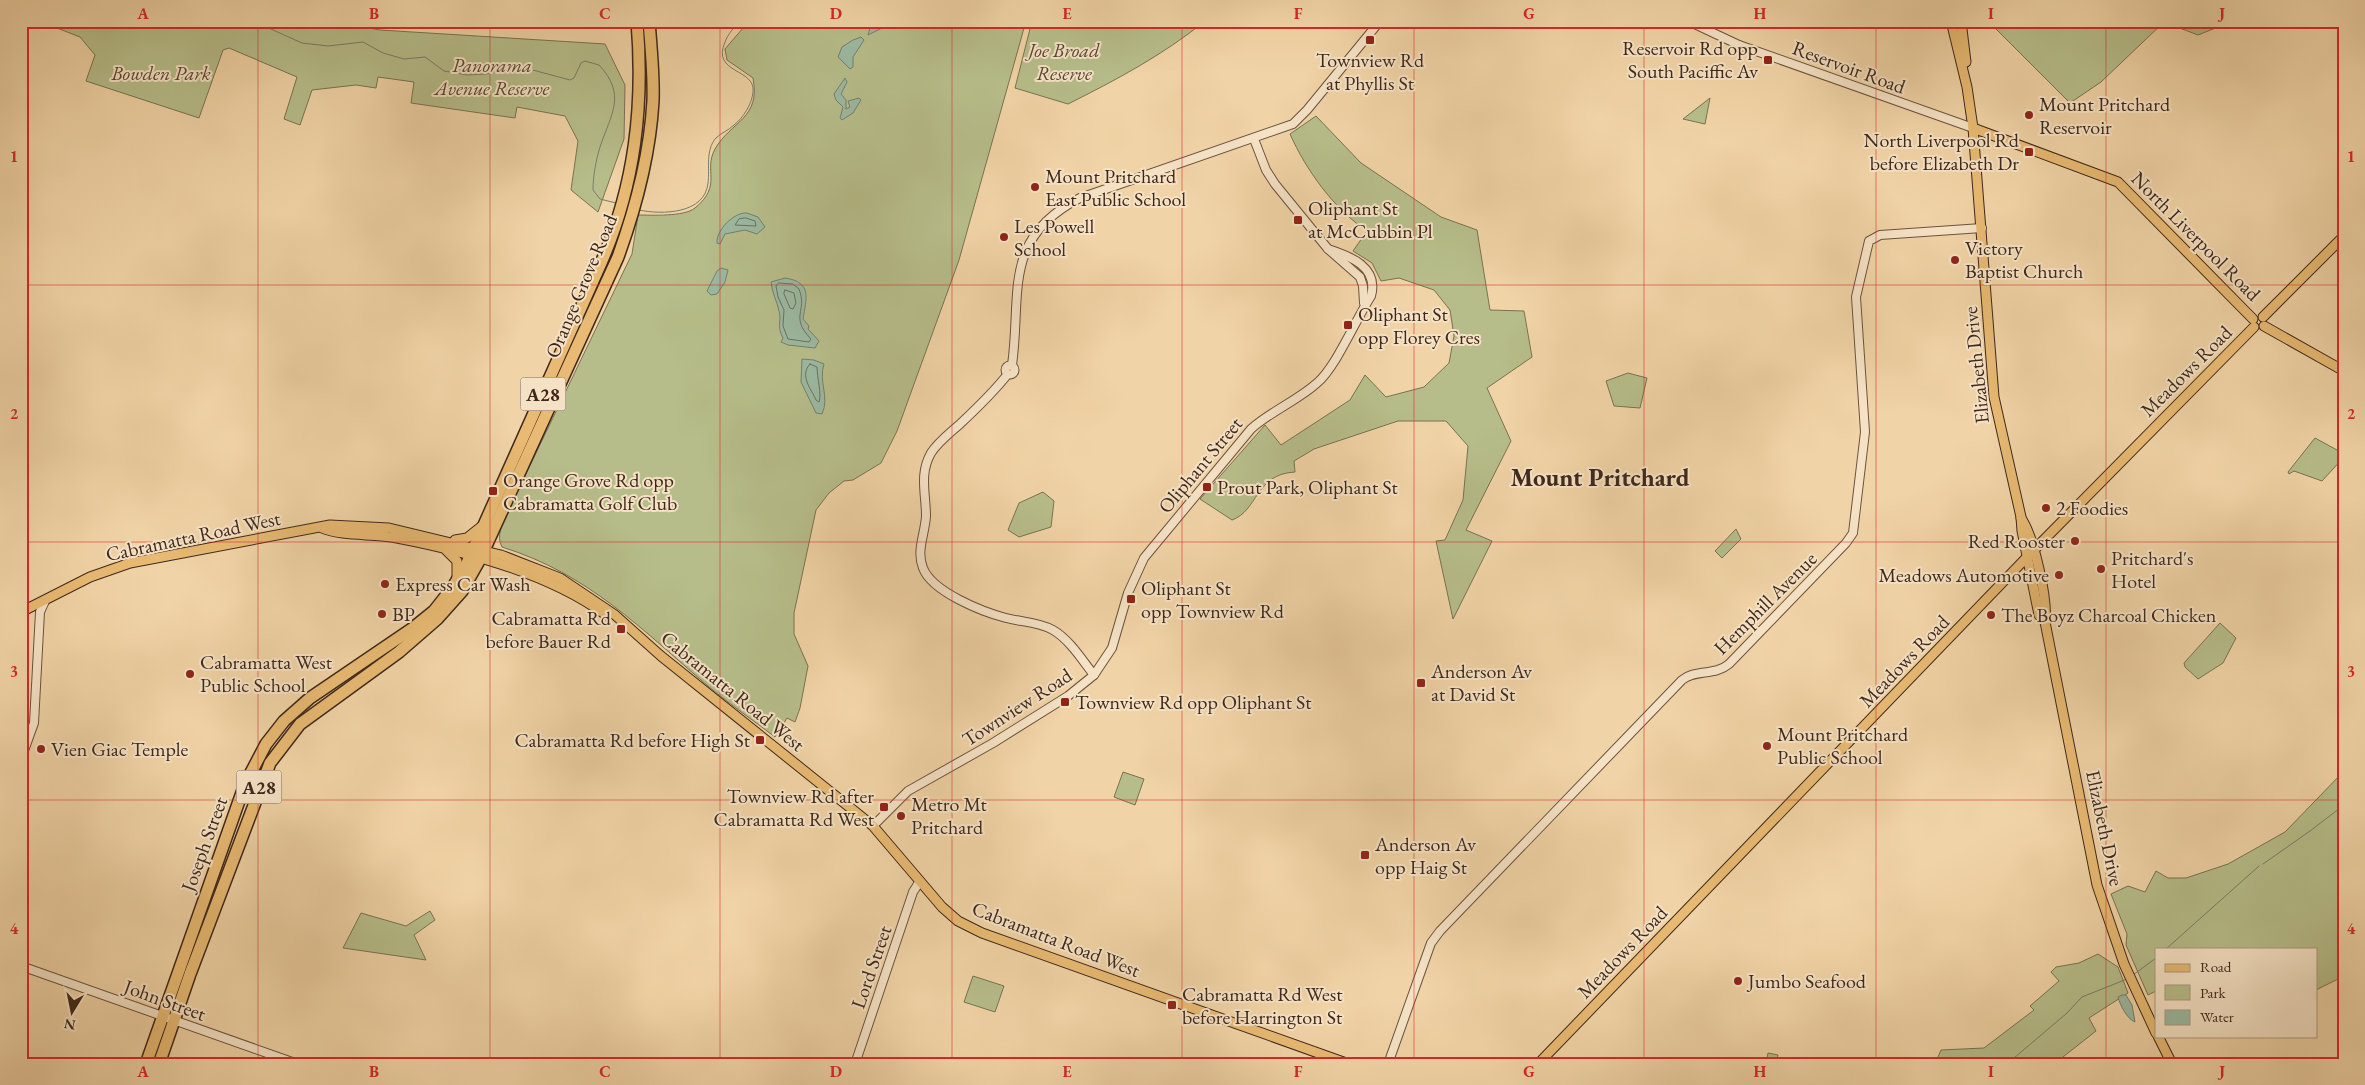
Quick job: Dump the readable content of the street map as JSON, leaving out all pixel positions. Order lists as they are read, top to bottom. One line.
{"streets":{"highway":["Orange Grove Road","A28","Joseph Street"],"main road":["North Liverpool Road","Elizabeth Drive","Meadows Road","Cabramatta Road West"],"street":["Reservoir Road","Oliphant Street","Hemphill Avenue","Townview Road","Lord Street","John Street"]},"crossings":[["Reservoir Road","North Liverpool Road"],["Reservoir Road","Elizabeth Drive"],["North Liverpool Road","Elizabeth Drive"],["North Liverpool Road","Meadows Road"],["Orange Grove Road","Cabramatta Road West"],["Orange Grove Road","Joseph Street"],["Elizabeth Drive","Meadows Road"],["Elizabeth Drive","Hemphill Avenue"],["Oliphant Street","Townview Road"],["Cabramatta Road West","Townview Road"],["Cabramatta Road West","Joseph Street"],["Cabramatta Road West","Lord Street"],["Joseph Street","John Street"]],"districts":["Mount Pritchard"],"parks":["Joe Broad Reserve","Panorama Avenue Reserve","Bowden Park"],"places":{"transit":["Townview Rd at Phyllis St","Reservoir Rd opp South Paciffic Av","North Liverpool Rd before Elizabeth Dr","Oliphant St at McCubbin Pl","Oliphant St opp Florey Cres","Prout Park, Oliphant St","Orange Grove Rd opp Cabramatta Golf Club","Oliphant St opp Townview Rd","Cabramatta Rd before Bauer Rd","Anderson Av at David St","Townview Rd opp Oliphant St","Cabramatta Rd before High St","Townview Rd after Cabramatta Rd West","Anderson Av opp Haig St","Cabramatta Rd West before Harrington St"],"other":["Mount Pritchard Reservoir","Mount Pritchard East Public School","Les Powell School","Victory Baptist Church","2 Foodies","Red Rooster","Pritchard's Hotel","Meadows Automotive","Express Car Wash","BP","The Boyz Charcoal Chicken","Cabramatta West Public School","Mount Pritchard Public School","Vien Giac Temple","Metro Mt Pritchard","Jumbo Seafood"]},"legend":["Road","Park","Water"],"north":"bottom","grid":{"columns":["A","B","C","D","E","F","G","H","I","J"],"rows":["1","2","3","4"]}}
